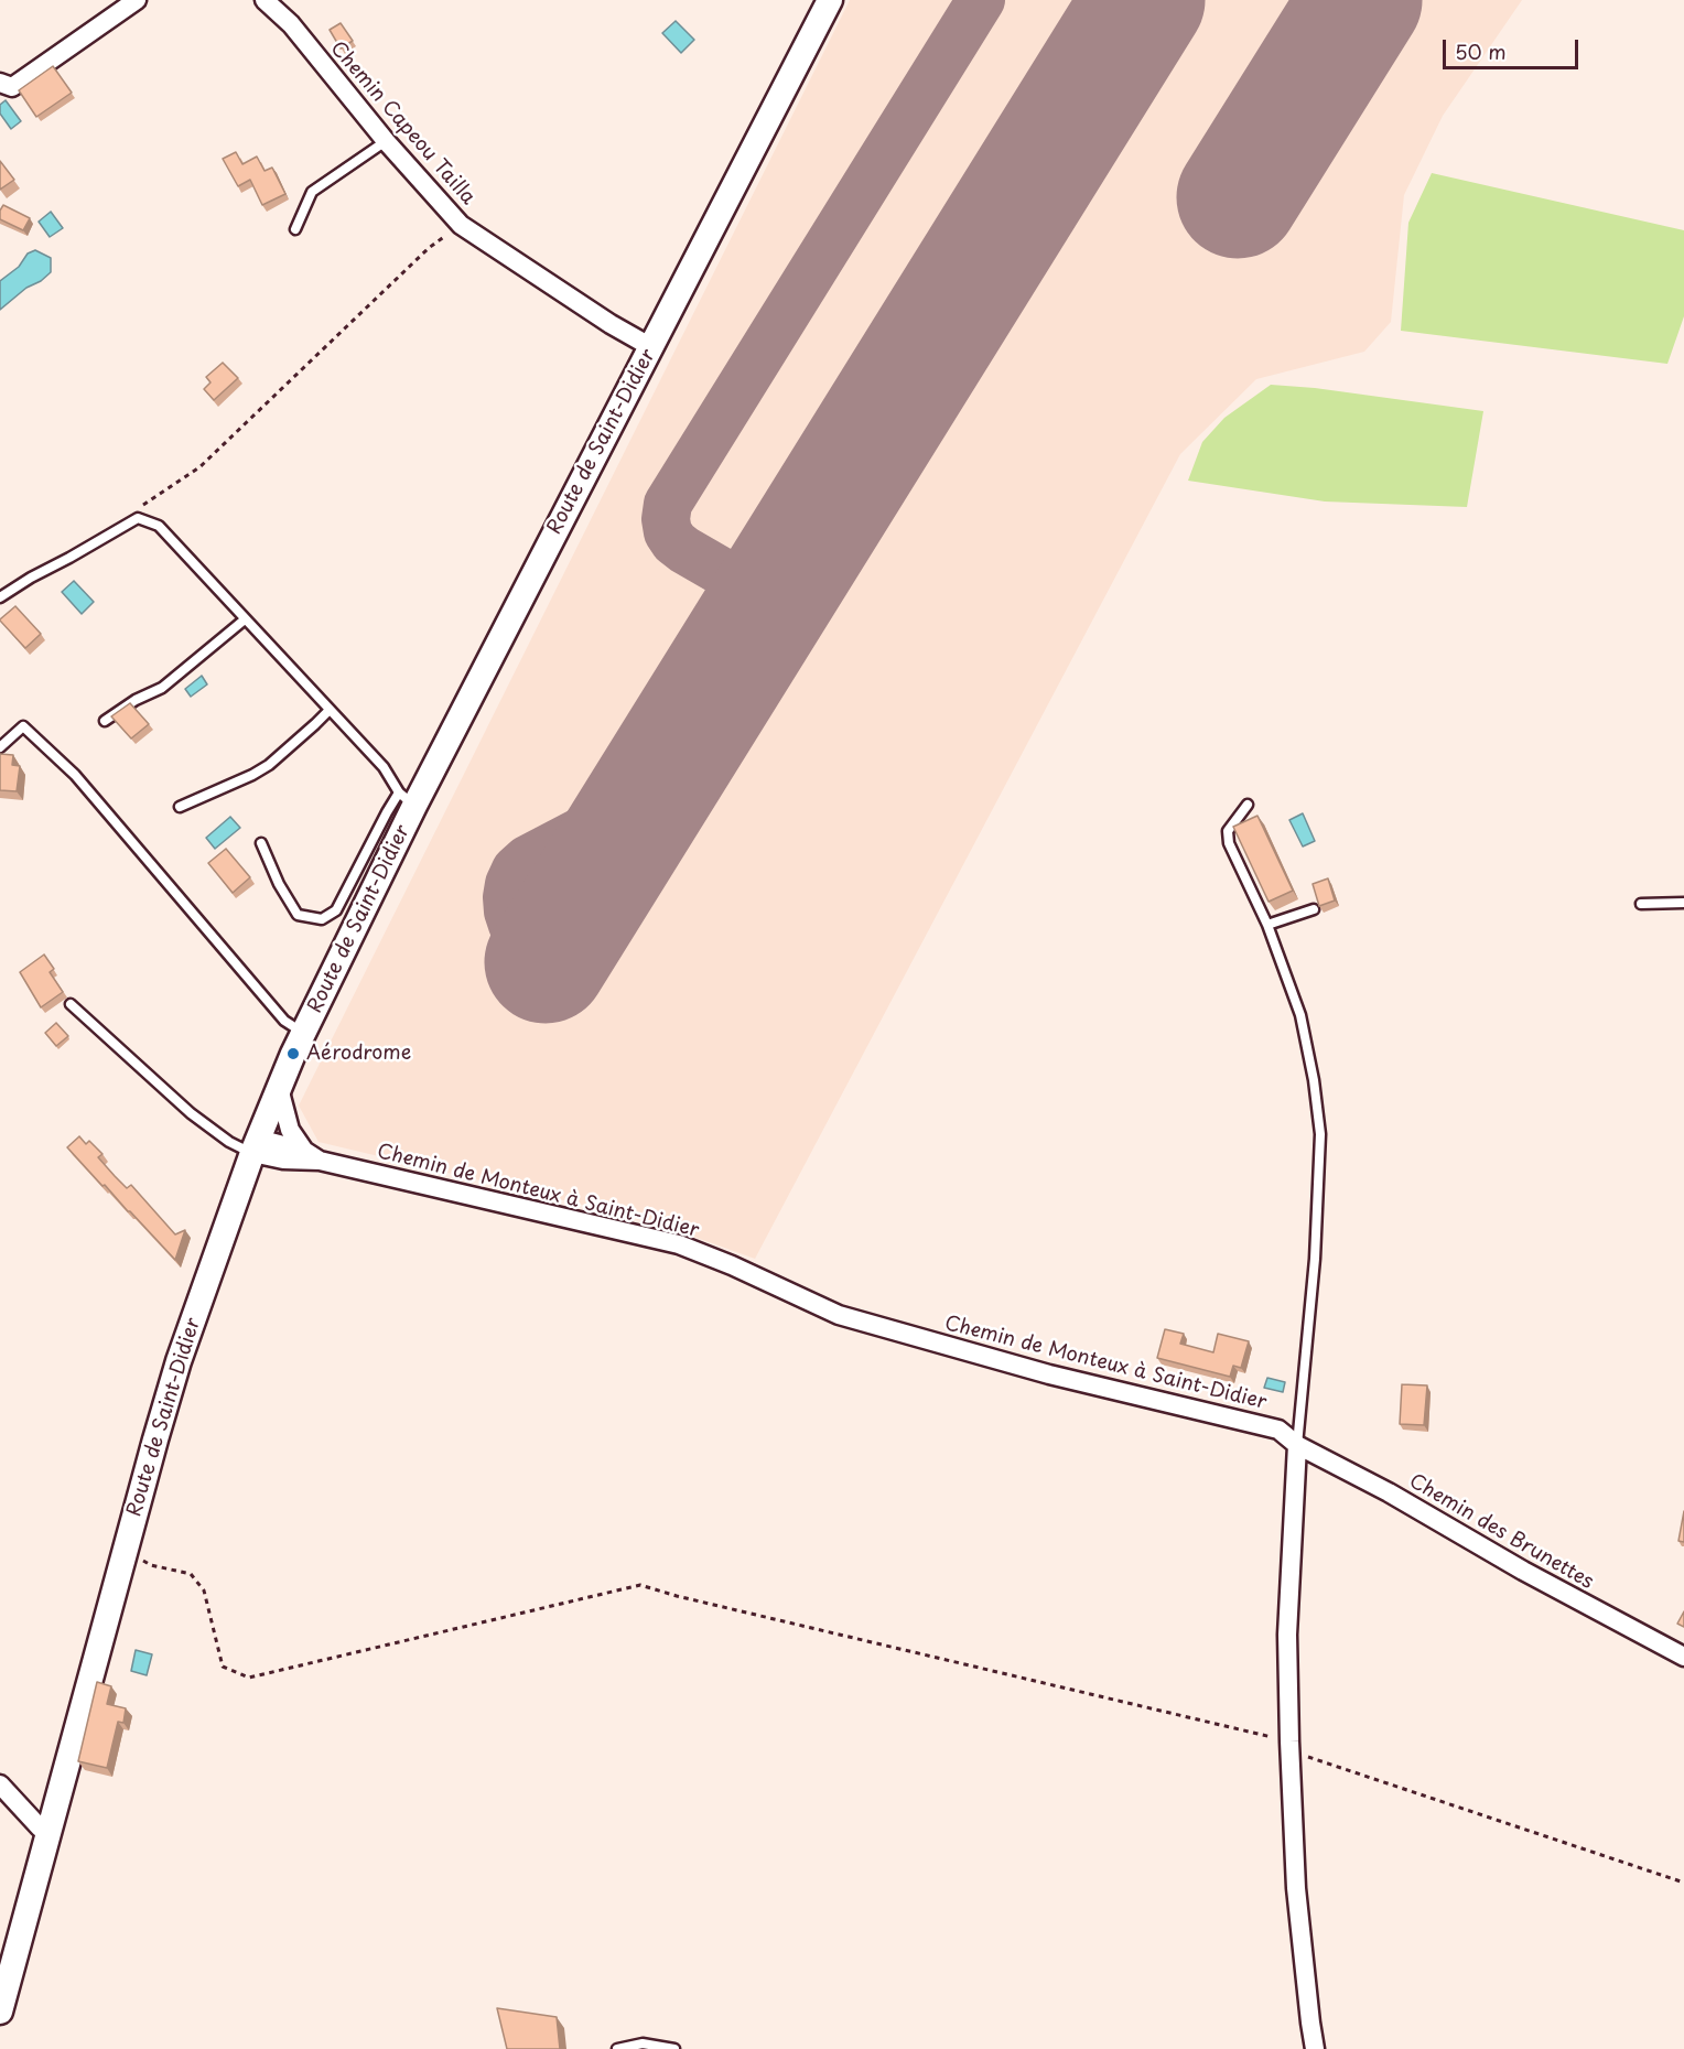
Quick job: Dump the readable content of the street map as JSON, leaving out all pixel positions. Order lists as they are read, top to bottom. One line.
{"streets":{"main road":["Route de Saint-Didier"],"street":["Chemin Capeou Tailla","Chemin de Monteux à Saint-Didier","Chemin des Brunettes"]},"crossings":[["Chemin Capeou Tailla","Route de Saint-Didier"],["Route de Saint-Didier","Chemin de Monteux à Saint-Didier"],["Chemin de Monteux à Saint-Didier","Chemin des Brunettes"]],"places":["Aérodrome"],"scale_bar":"50 m"}
